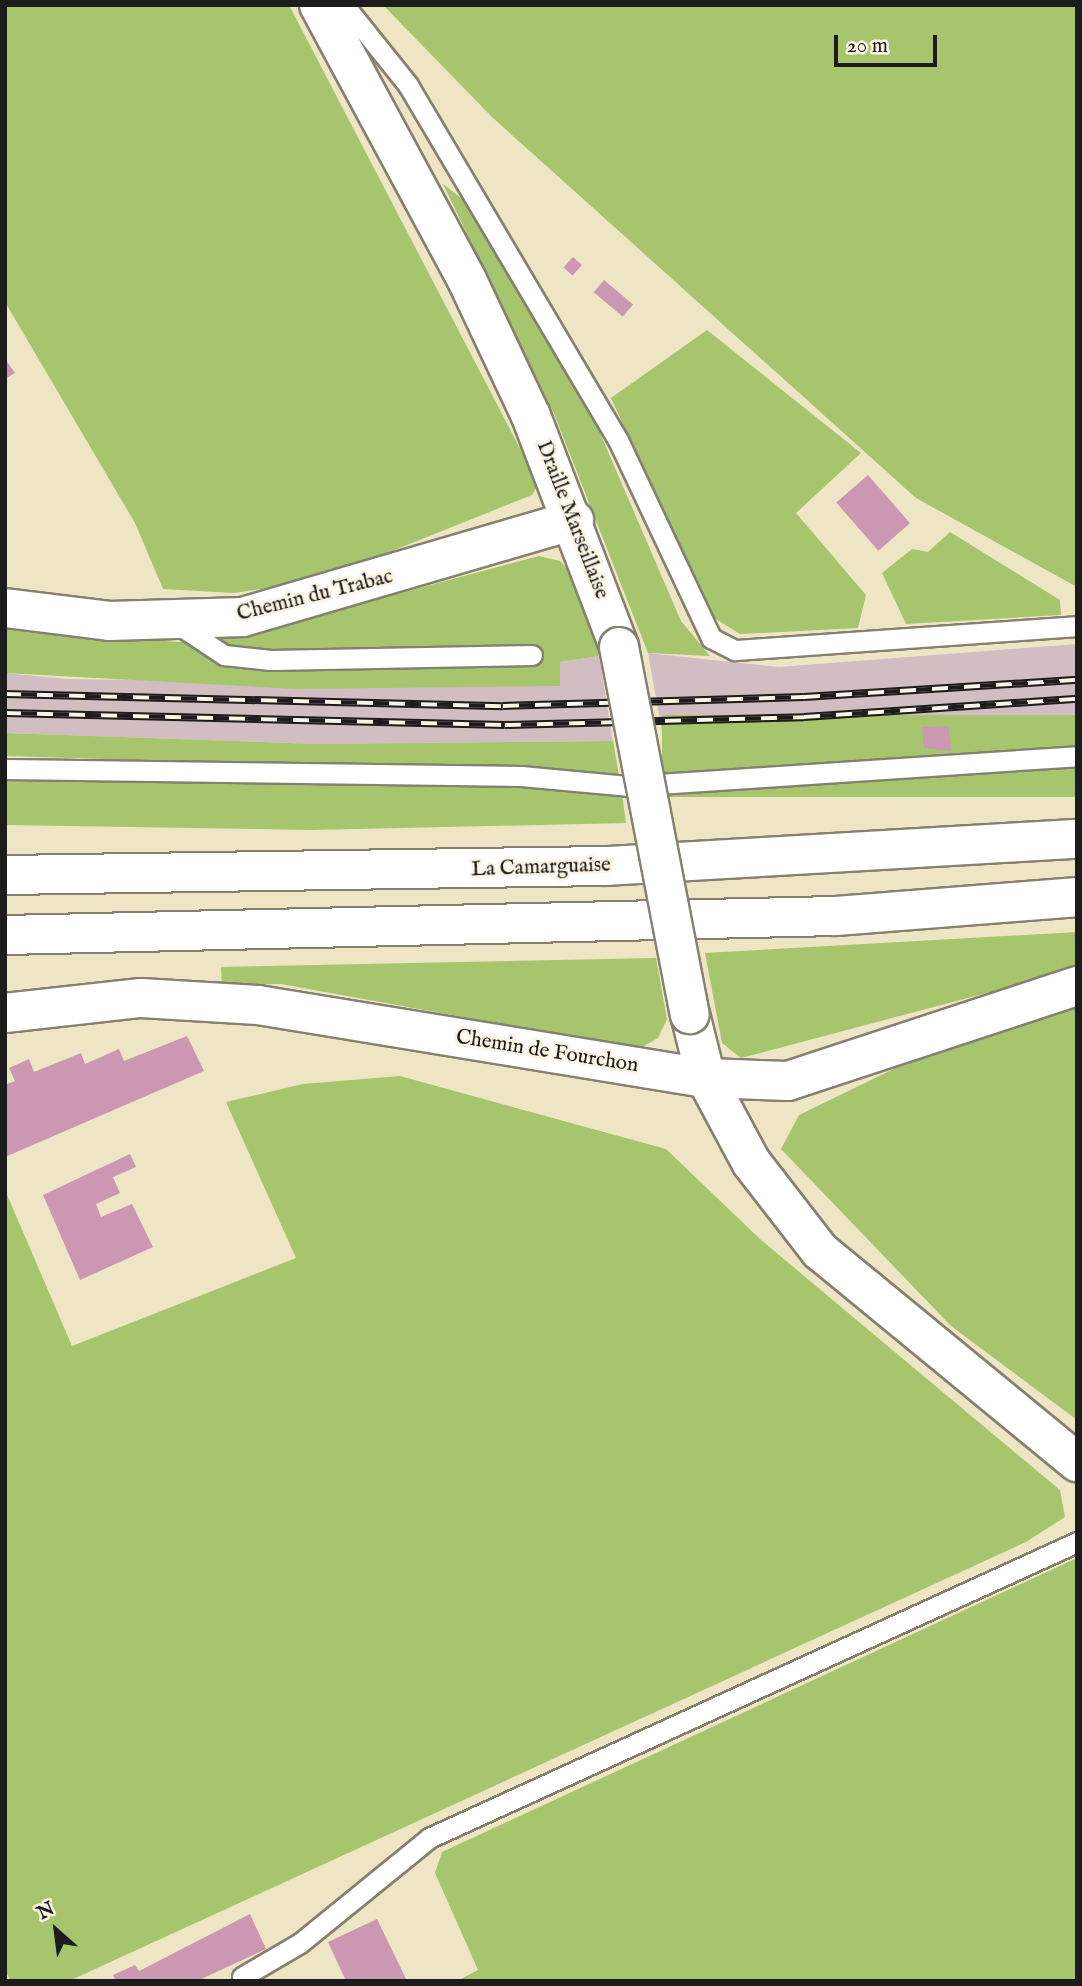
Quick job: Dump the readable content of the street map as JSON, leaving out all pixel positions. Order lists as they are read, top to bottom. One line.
{"streets":{"main road":["Draille Marseillaise","Chemin du Trabac","La Camarguaise","Chemin de Fourchon"]},"crossings":[["Draille Marseillaise","Chemin du Trabac"],["Draille Marseillaise","Chemin de Fourchon"]],"scale_bar":"20 m","north":"top left"}
